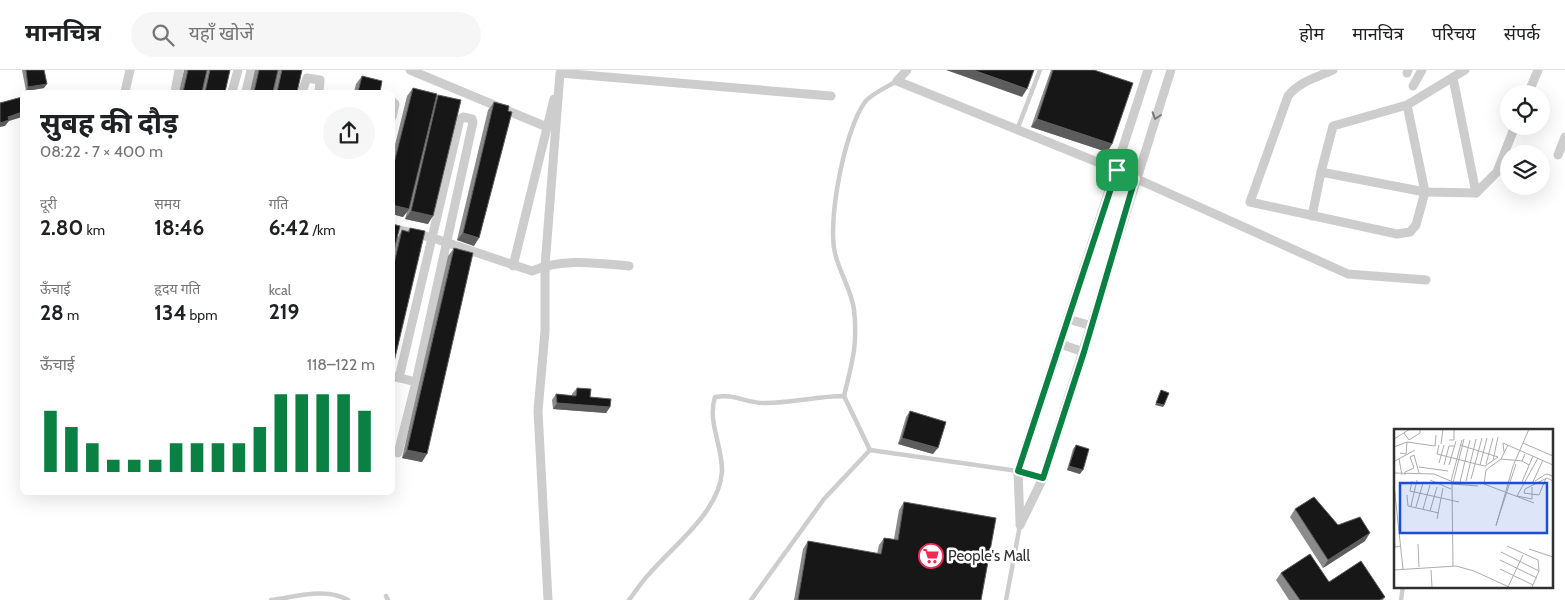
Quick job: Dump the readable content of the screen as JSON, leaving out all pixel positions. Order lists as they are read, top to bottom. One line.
{"places":{"supermarket":["People's Mall"]},"page":{"header":"मानचित्र","search":"यहाँ खोजें","nav":["होम","मानचित्र","परिचय","संपर्क"],"heading":["सुबह की दौड़","08:22 · 7 × 400 m"],"stats":[["दूरी","2.80 km"],["समय","18:46"],["गति","6:42 /km"],["ऊँचाई","28 m"],["हृदय गति","134 bpm"],["kcal","219"]],"chart":["ऊँचाई","118–122 m"]}}
